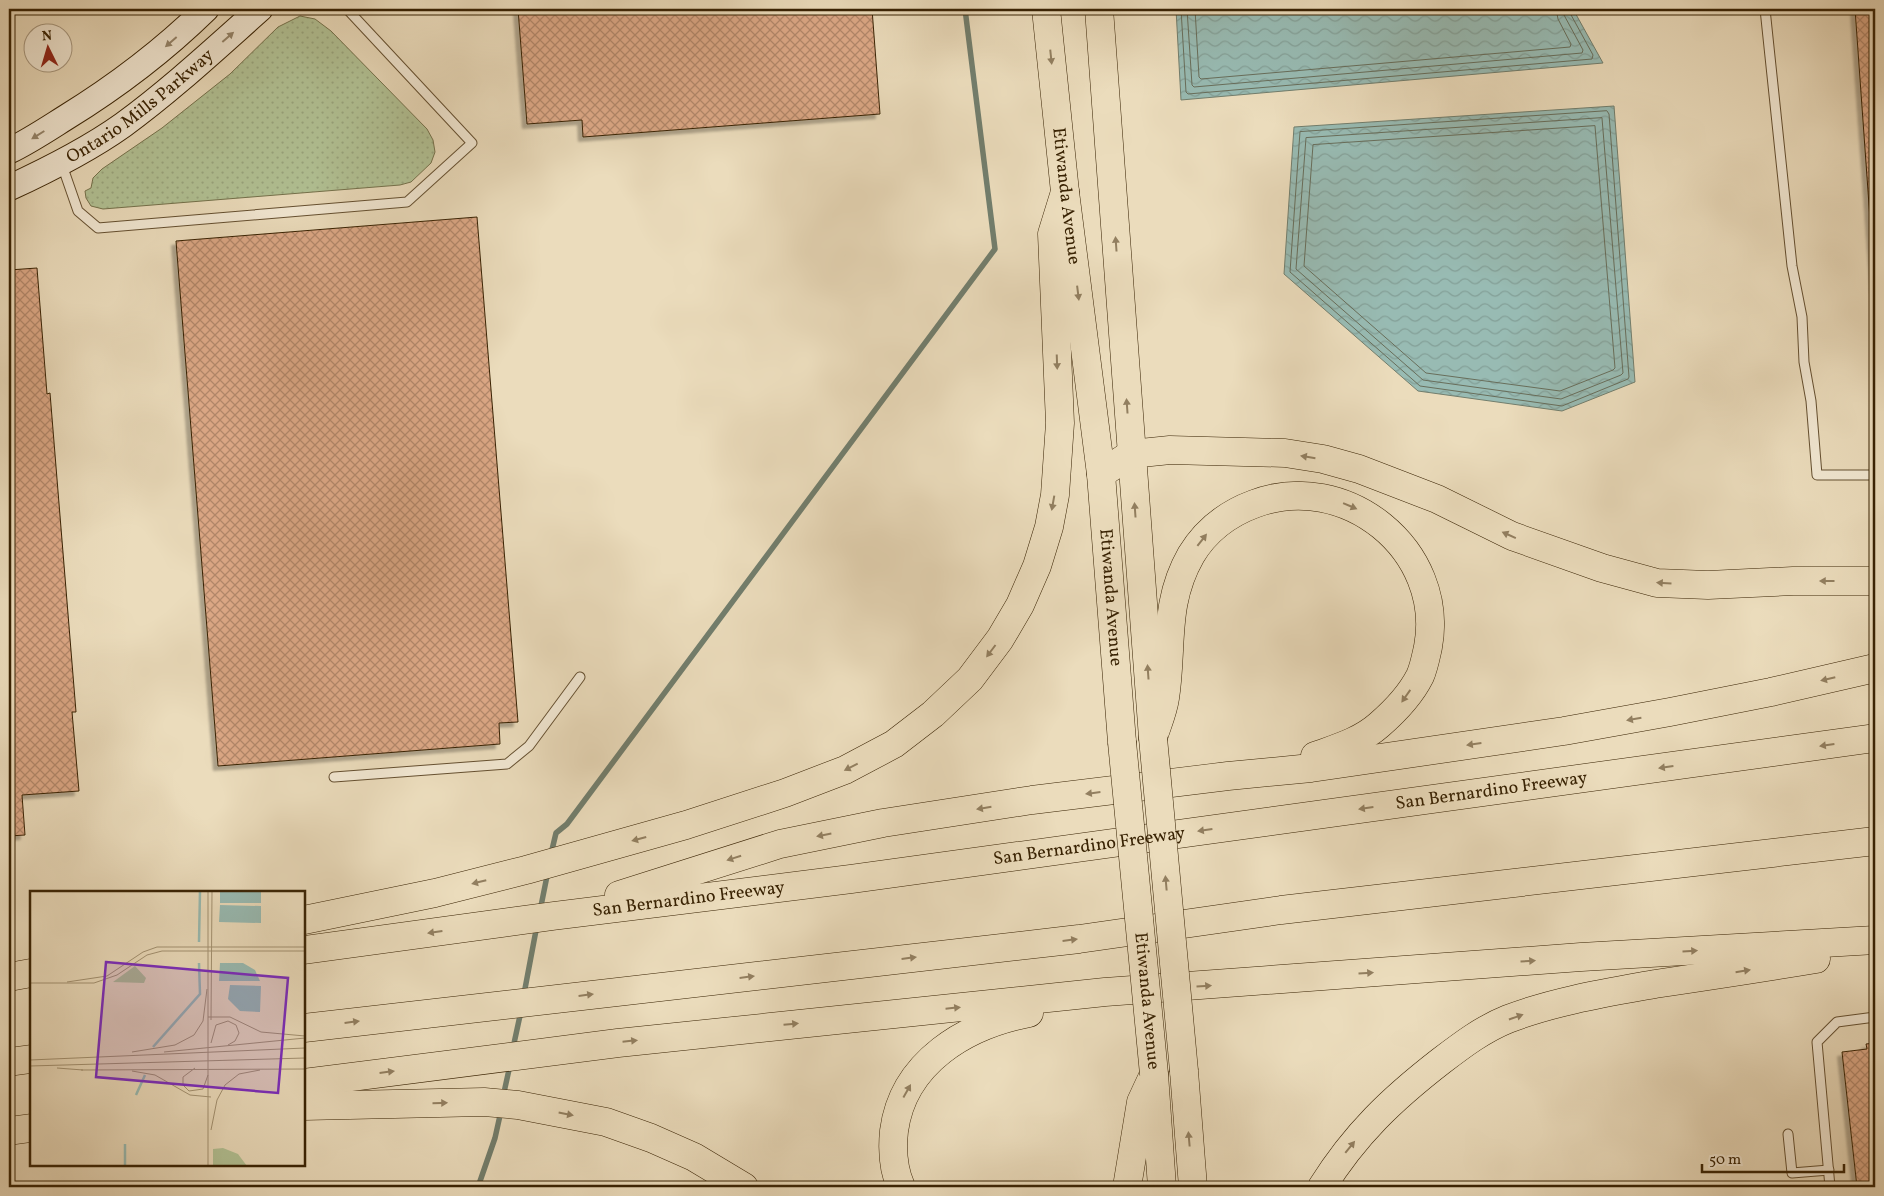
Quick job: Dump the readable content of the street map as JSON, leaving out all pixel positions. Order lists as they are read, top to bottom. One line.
{"streets":{"main road":["Ontario Mills Parkway","Etiwanda Avenue","San Bernardino Freeway"]},"scale_bar":"50 m","north":"top"}
